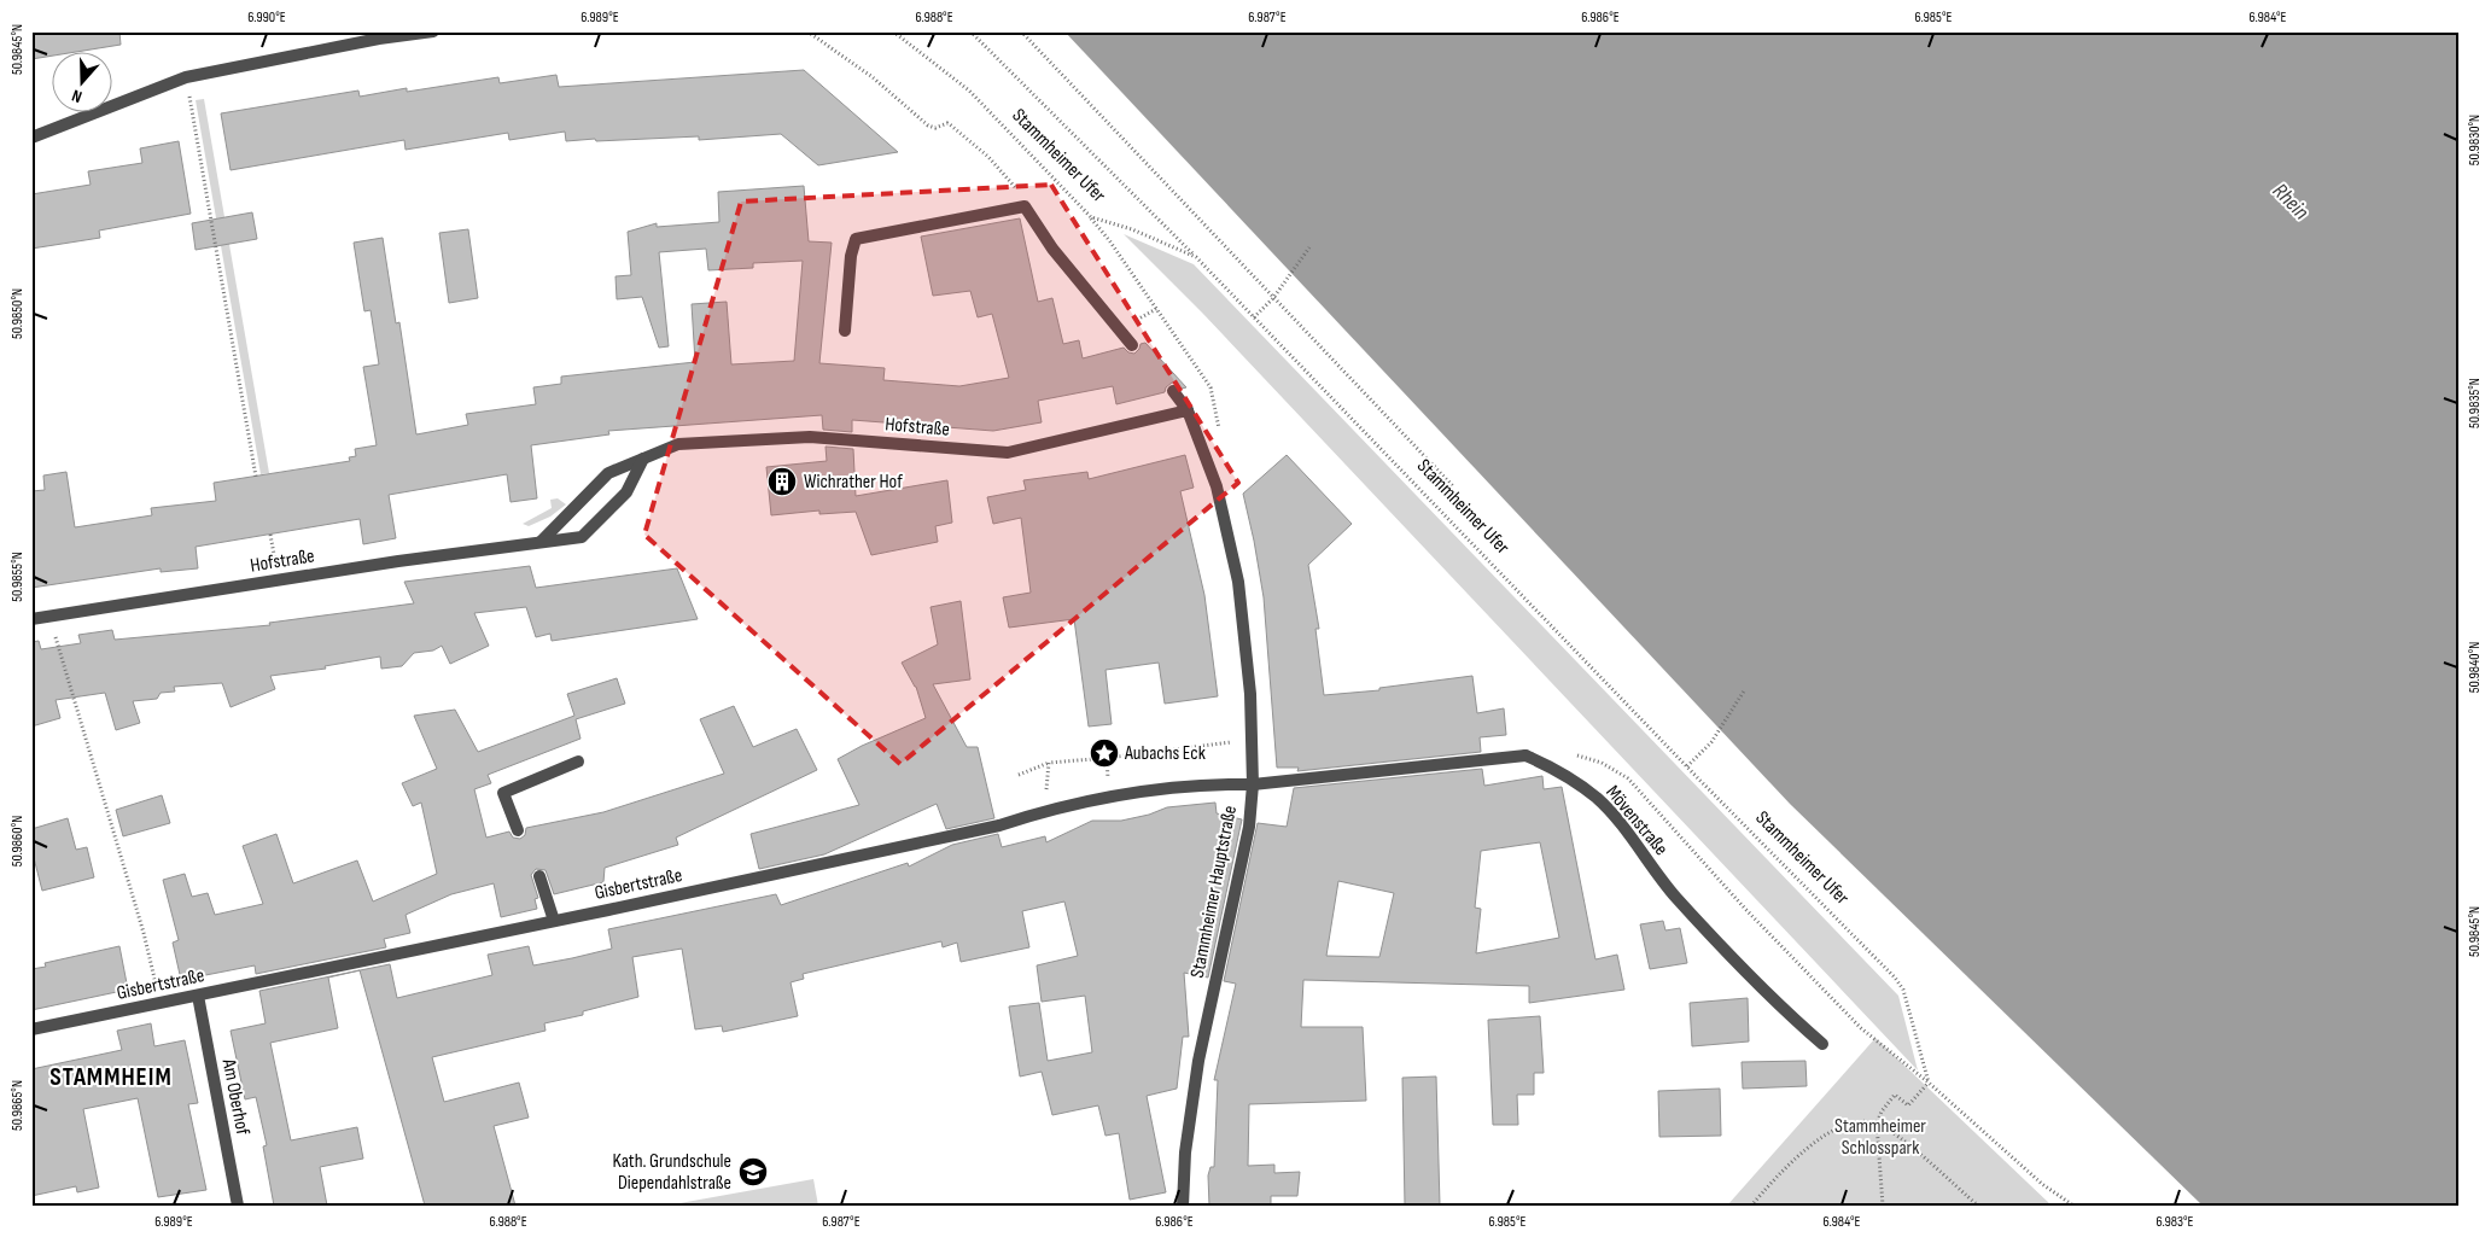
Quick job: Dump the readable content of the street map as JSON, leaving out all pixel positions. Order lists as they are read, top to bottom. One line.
{"streets":{"street":["Hofstraße","Mövenstraße","Gisbertstraße","Stammheimer Hauptstraße","Am Oberhof"],"path":["Stammheimer Ufer"]},"crossings":[["Hofstraße","Stammheimer Hauptstraße"],["Mövenstraße","Gisbertstraße"],["Mövenstraße","Stammheimer Hauptstraße"],["Gisbertstraße","Stammheimer Hauptstraße"],["Gisbertstraße","Am Oberhof"]],"districts":["STAMMHEIM"],"water":["Rhein"],"parks":["Stammheimer Schlosspark"],"places":{"building":["Wichrather Hof"],"place":["Aubachs Eck"],"school or university":["Kath. Grundschule Diependahlstraße"]},"north":"bottom","coordinates":["6.990°E","6.989°E","6.988°E","6.987°E","6.986°E","6.985°E","6.984°E","50.9845°N","50.9830°N","50.9850°N","50.9835°N","50.9855°N","50.9840°N","50.9860°N","50.9865°N","6.983°E"]}
